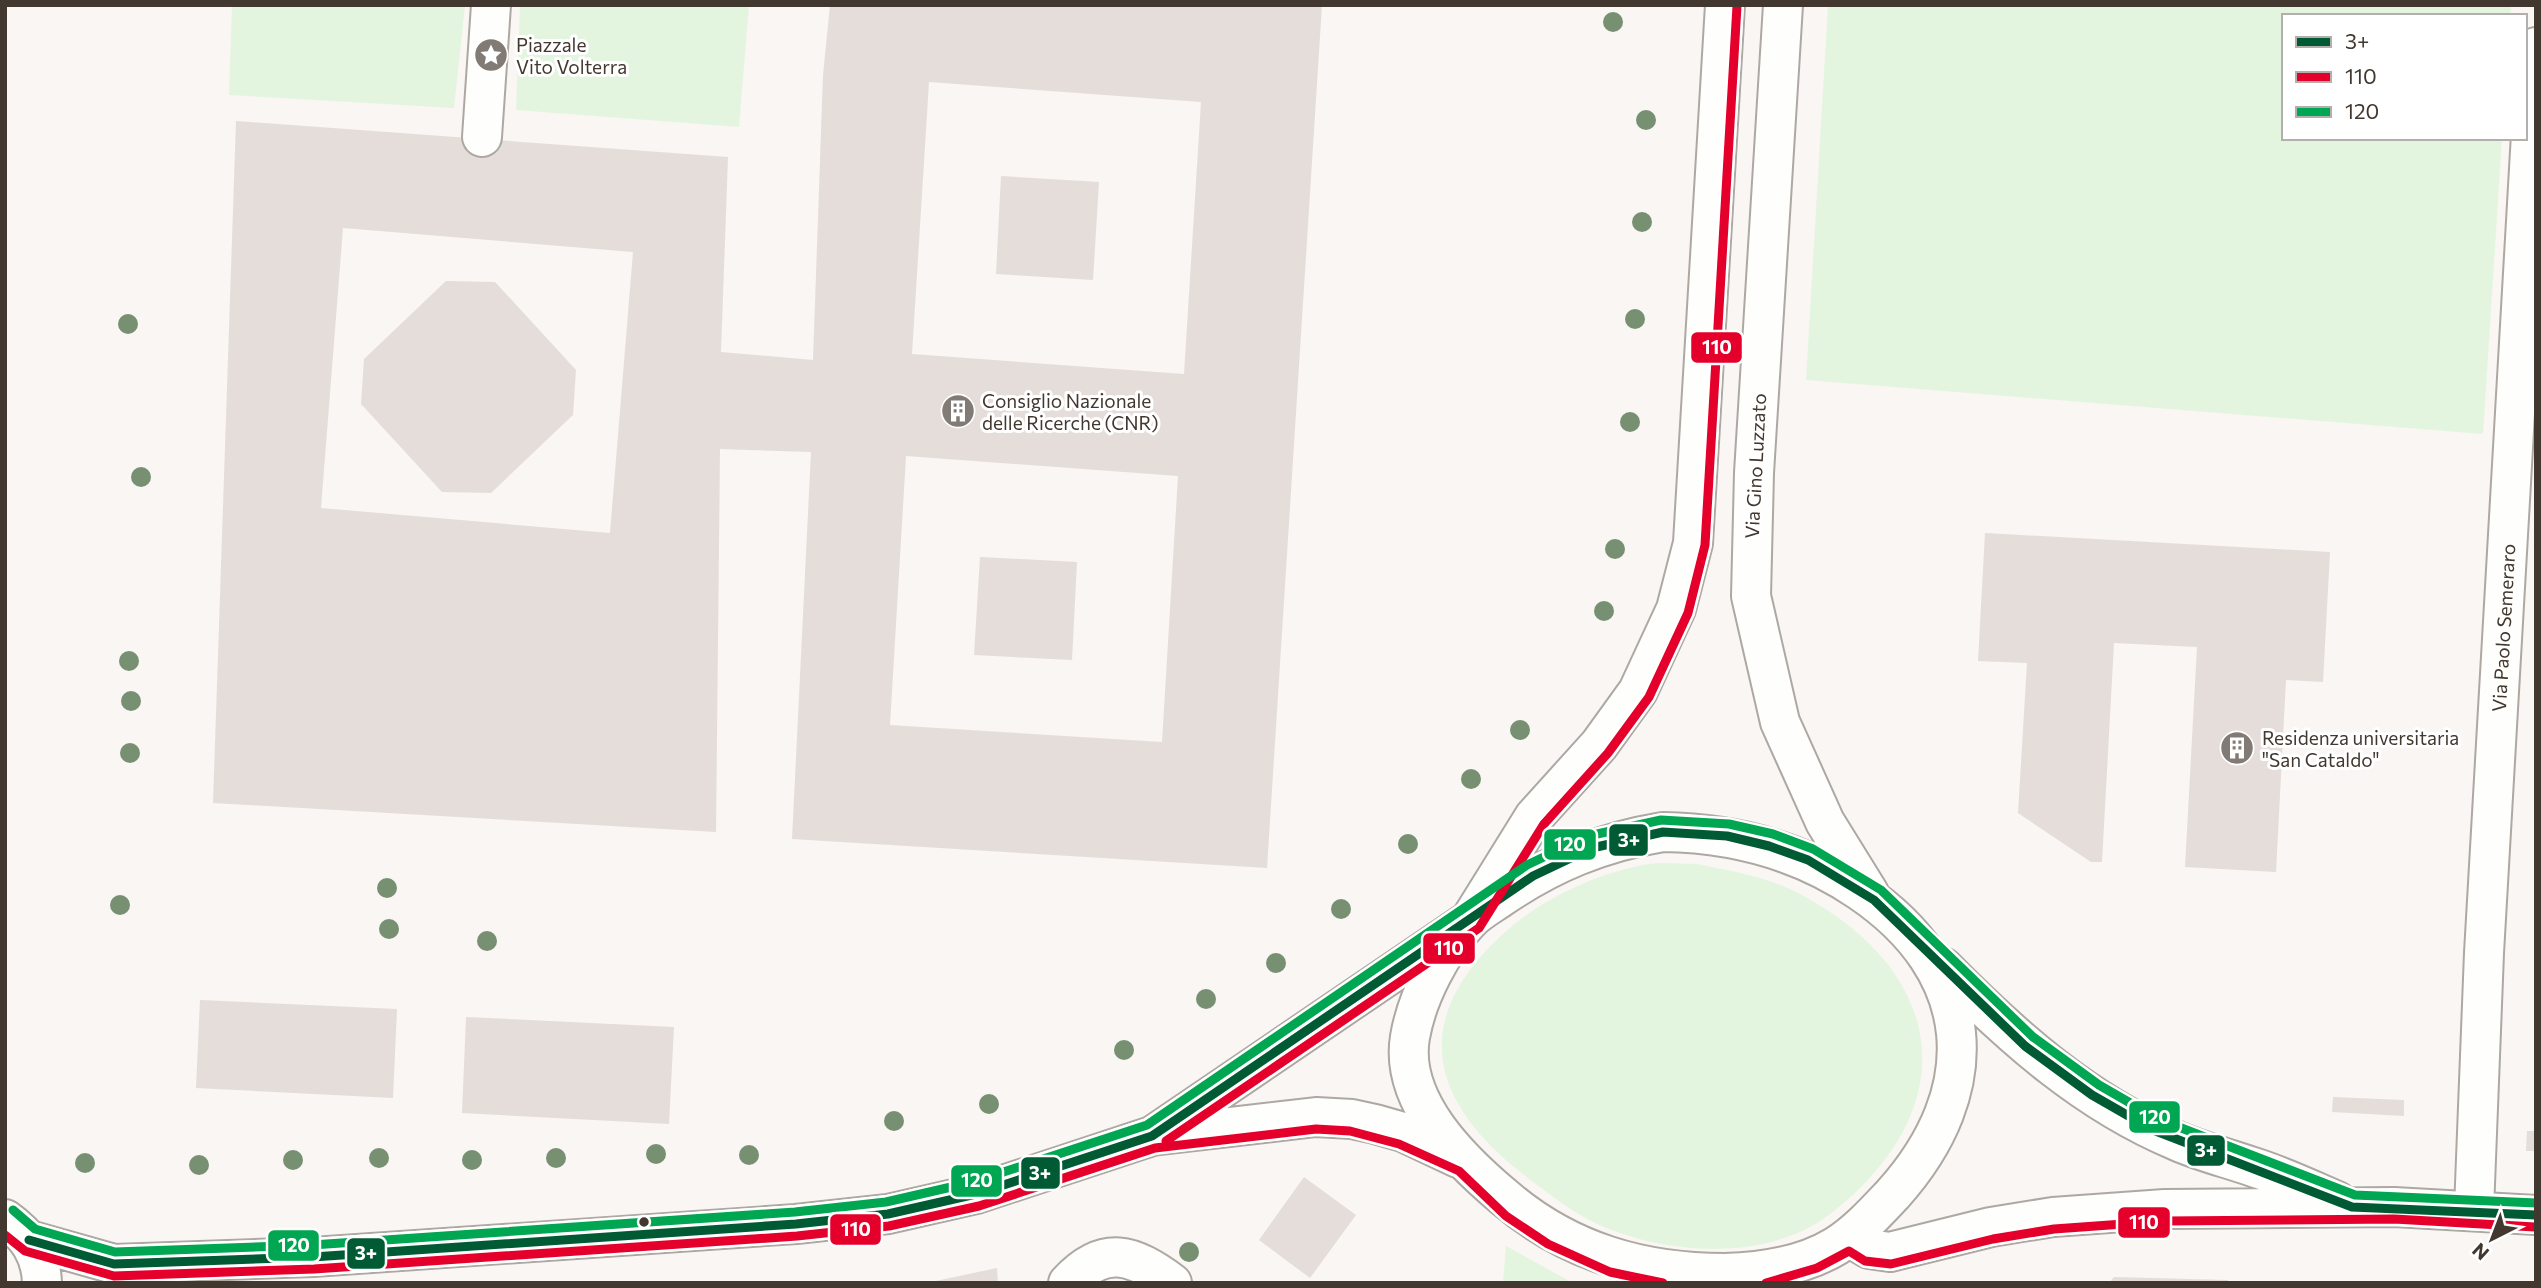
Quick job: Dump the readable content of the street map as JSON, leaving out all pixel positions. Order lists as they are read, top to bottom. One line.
{"streets":{"main road":["Via Gino Luzzato","Via Paolo Semeraro"]},"places":{"place":["Piazzale Vito Volterra"],"building":["Consiglio Nazionale delle Ricerche (CNR)","Residenza universitaria \"San Cataldo\""]},"lines":["transit line 110","transit line 120","transit line 3+"],"legend":["3+","110","120"],"north":"bottom left"}
